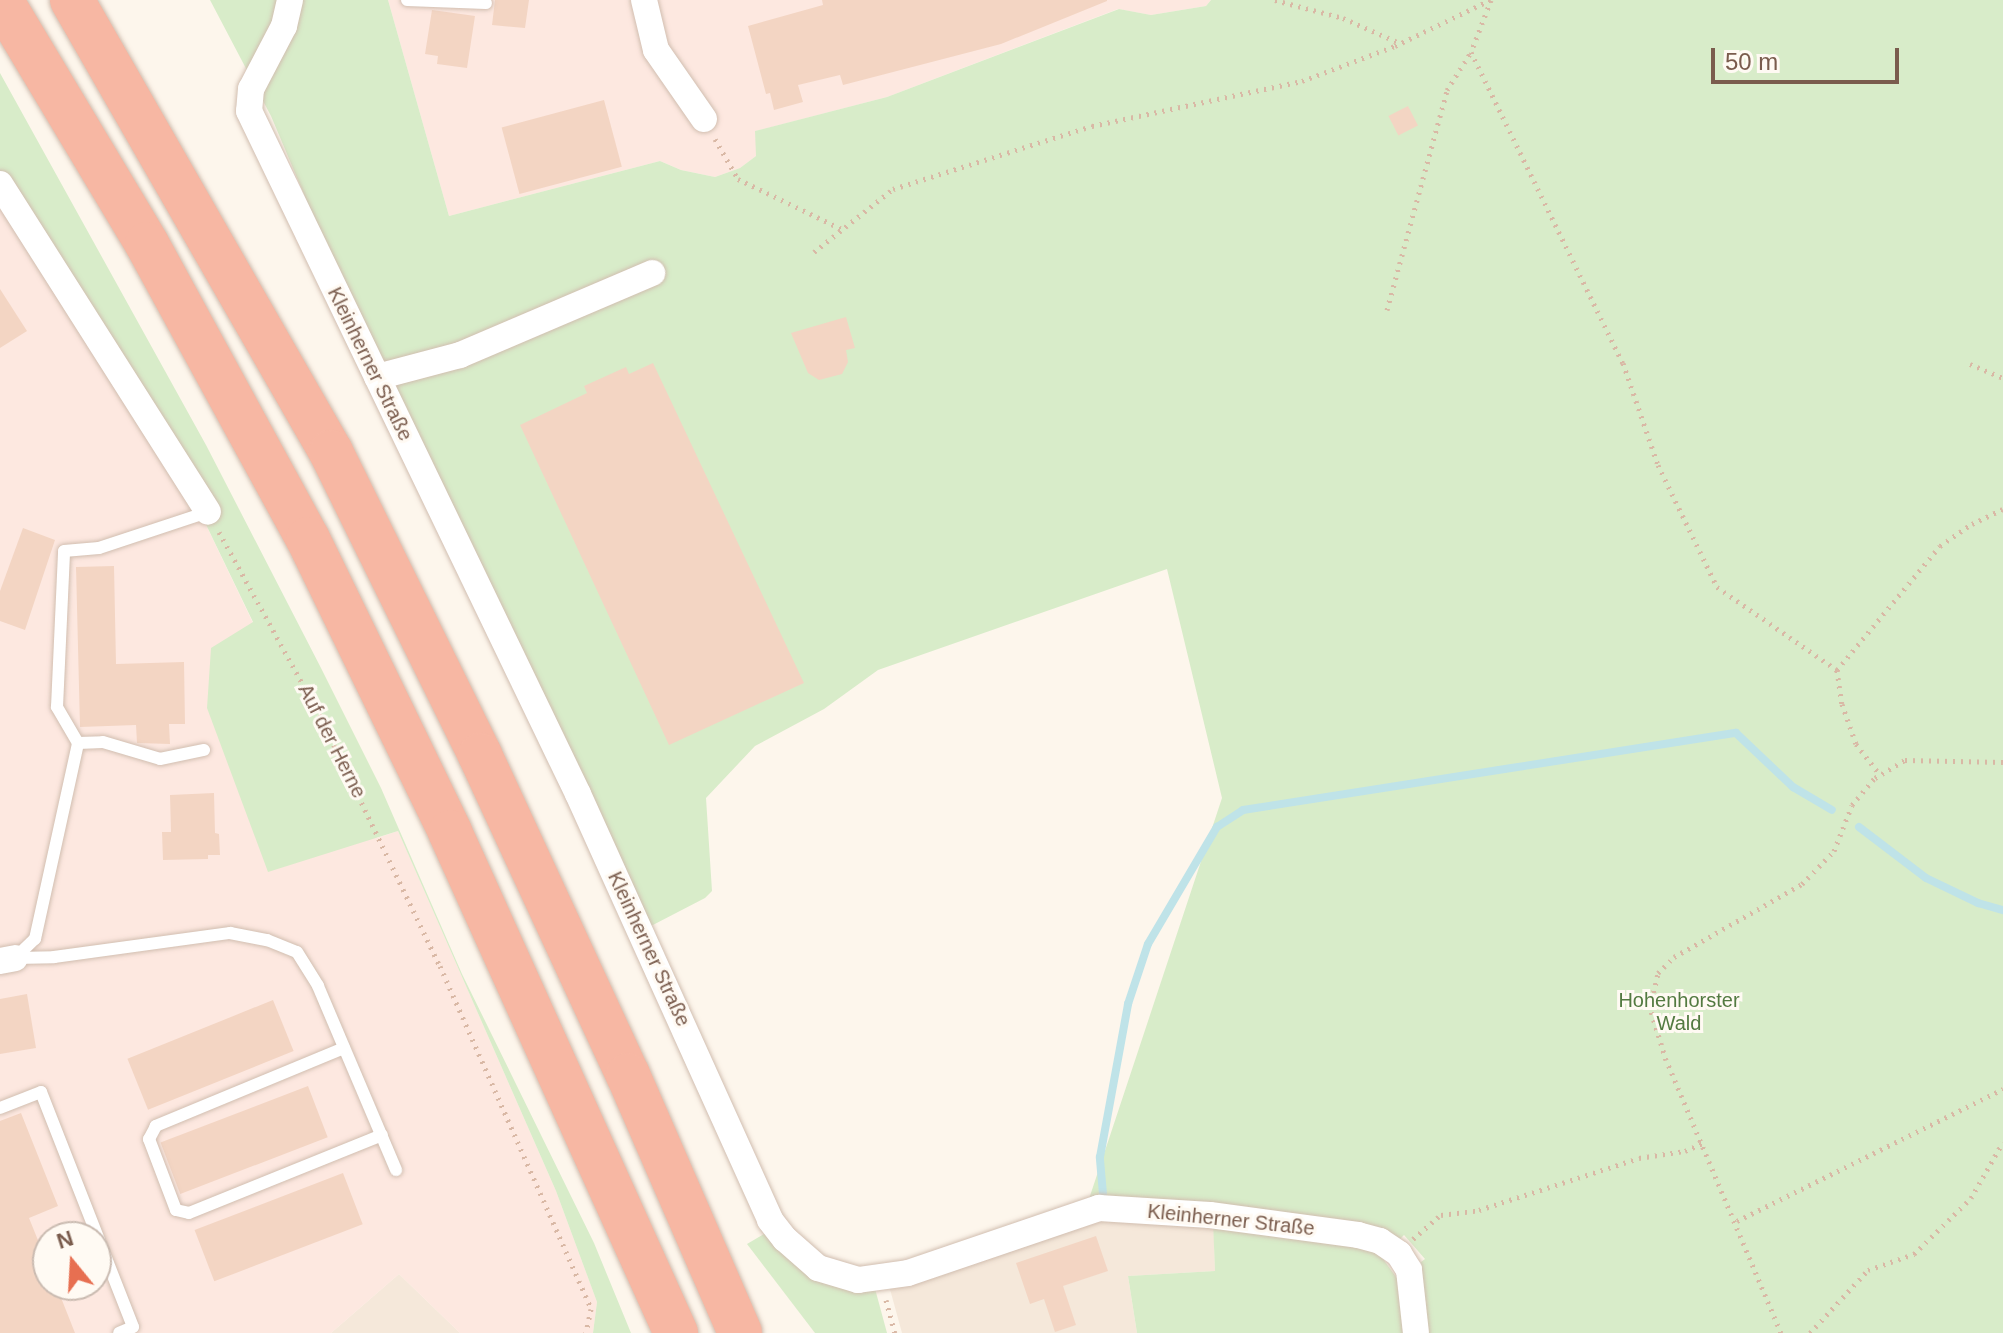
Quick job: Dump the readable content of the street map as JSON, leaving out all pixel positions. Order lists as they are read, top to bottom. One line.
{"streets":{"street":["Kleinherner Straße"],"path":["Auf der Herne"]},"parks":["Hohenhorster Wald"],"scale_bar":"50 m","north":"top"}
